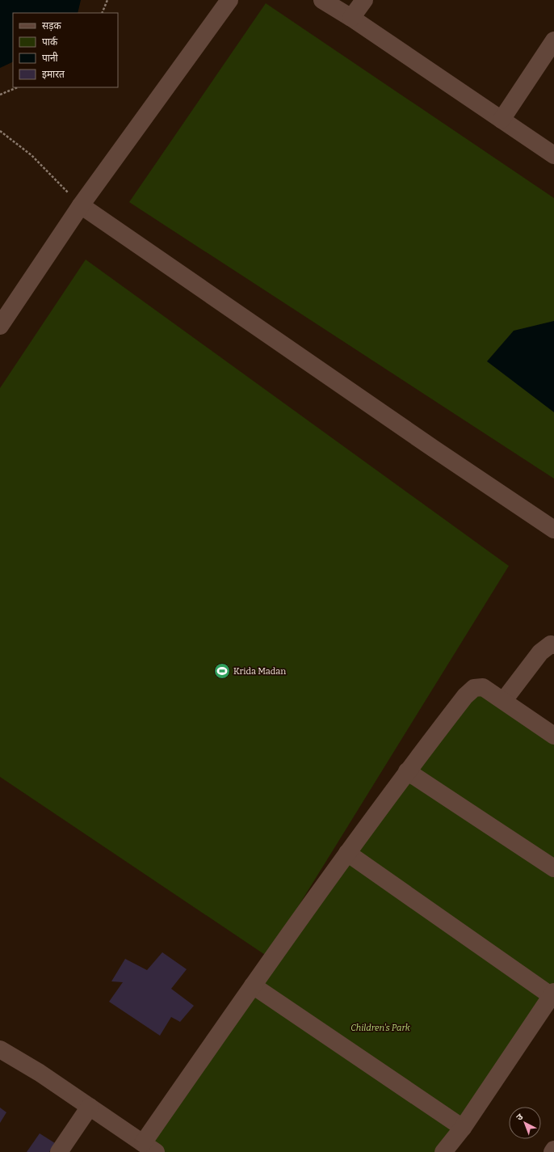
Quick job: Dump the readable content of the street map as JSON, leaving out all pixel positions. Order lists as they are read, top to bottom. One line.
{"parks":["Children's Park"],"places":{"sports":["Krida Madan"]},"legend":["सड़क","पार्क","पानी","इमारत"],"north":"top left"}
